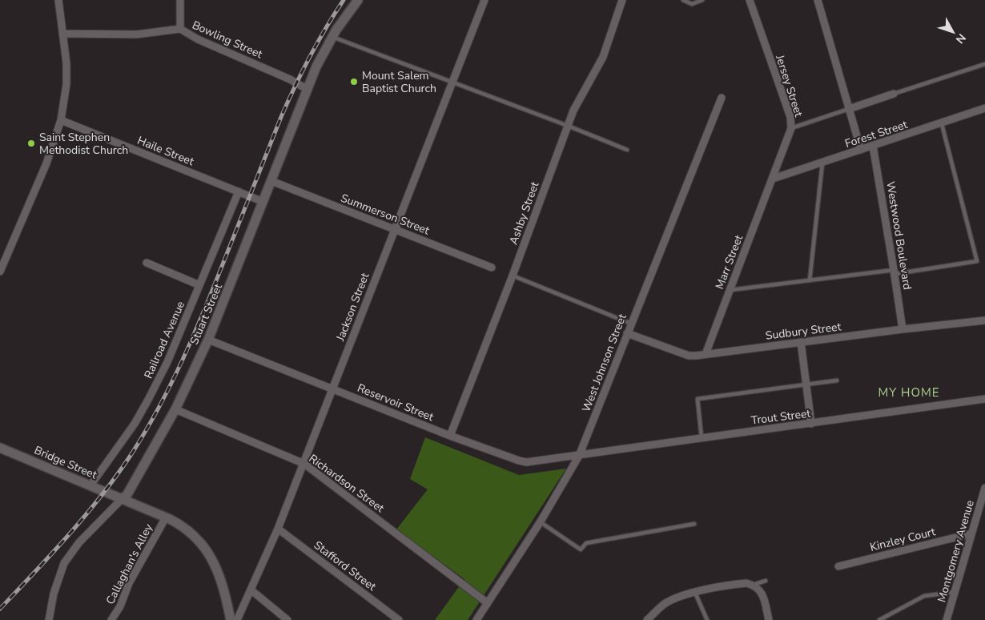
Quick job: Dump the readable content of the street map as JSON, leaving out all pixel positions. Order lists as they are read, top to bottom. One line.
{"streets":{"street":["Bowling Street","Jersey Street","Forest Street","Haile Street","Ashby Street","Summerson Street","Westwood Boulevard","Marr Street","Jackson Street","Stuart Street","Sudbury Street","Railroad Avenue","West Johnson Street","Reservoir Street","Trout Street","Bridge Street","Richardson Street","Kinzley Court","Montgomery Avenue","Callaghan's Alley","Stafford Street"]},"crossings":[["Bowling Street","Stuart Street"],["Jersey Street","Forest Street"],["Jersey Street","Marr Street"],["Forest Street","Westwood Boulevard"],["Forest Street","Marr Street"],["Haile Street","Stuart Street"],["Haile Street","Railroad Avenue"],["Ashby Street","Reservoir Street"],["Summerson Street","Jackson Street"],["Summerson Street","Stuart Street"],["Westwood Boulevard","Sudbury Street"],["Marr Street","Sudbury Street"],["Jackson Street","Reservoir Street"],["Jackson Street","Richardson Street"],["Jackson Street","Stafford Street"],["Stuart Street","Reservoir Street"],["Stuart Street","Bridge Street"],["Stuart Street","Richardson Street"],["Sudbury Street","West Johnson Street"],["Railroad Avenue","Bridge Street"],["West Johnson Street","Reservoir Street"],["West Johnson Street","Trout Street"],["West Johnson Street","Richardson Street"],["Reservoir Street","Trout Street"],["Bridge Street","Callaghan's Alley"],["Kinzley Court","Montgomery Avenue"]],"districts":["MY HOME"],"places":["Mount Salem Baptist Church","Saint Stephen Methodist Church"],"north":"bottom right"}
